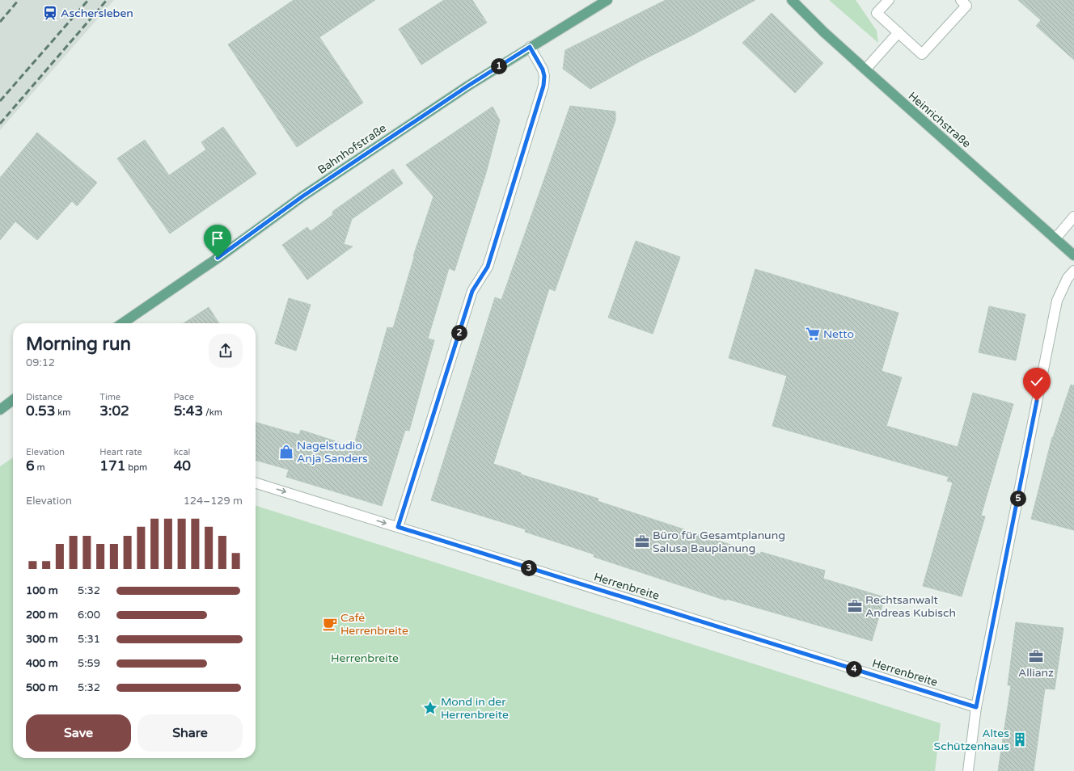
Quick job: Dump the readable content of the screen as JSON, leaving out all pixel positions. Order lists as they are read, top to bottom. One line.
{"streets":{"main road":["Heinrichstraße","Bahnhofstraße"],"street":["Herrenbreite"]},"parks":["Herrenbreite"],"places":{"station":["Aschersleben"],"supermarket":["Netto"],"shop":["Nagelstudio Anja Sanders"],"office":["Büro für Gesamtplanung Salusa Bauplanung","Rechtsanwalt Andreas Kubisch","Allianz"],"cafe":["Café Herrenbreite"],"place":["Mond in der Herrenbreite"],"building":["Altes Schützenhaus"]},"page":{"pins":["1","2","5","3","4"],"heading":["Morning run","09:12"],"stats":[["Distance","0.53 km"],["Time","3:02"],["Pace","5:43 /km"],["Elevation","6 m"],["Heart rate","171 bpm"],["kcal","40"]],"chart":["Elevation","124–129 m"],"list":[{"name":"100 m","note":"5:32"},{"name":"200 m","note":"6:00"},{"name":"300 m","note":"5:31"},{"name":"400 m","note":"5:59"},{"name":"500 m","note":"5:32"}],"buttons":["Save","Share"]}}
